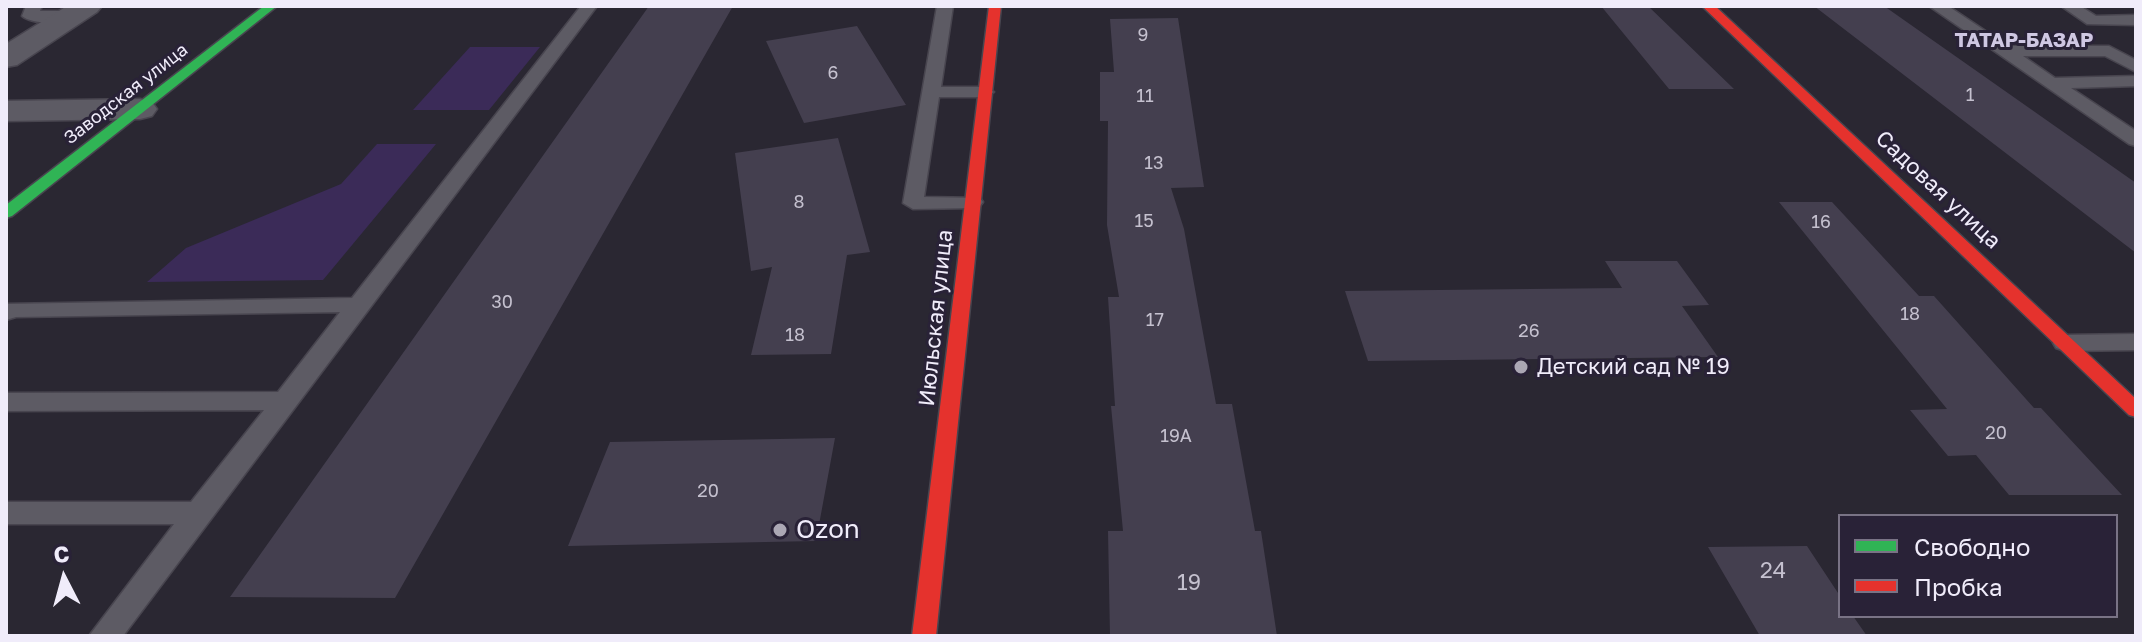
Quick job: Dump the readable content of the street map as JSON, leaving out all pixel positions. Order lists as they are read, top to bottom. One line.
{"streets":{"street":["Заводская улица","Садовая улица","Июльская улица"]},"districts":["ТАТАР-БАЗАР"],"places":["Детский сад № 19","Ozon"],"house_numbers":["9","6","1","11","13","8","15","16","30","18","17","26","18","20","19А","20","24","19"],"legend":["Свободно","Пробка"],"north":"top"}
